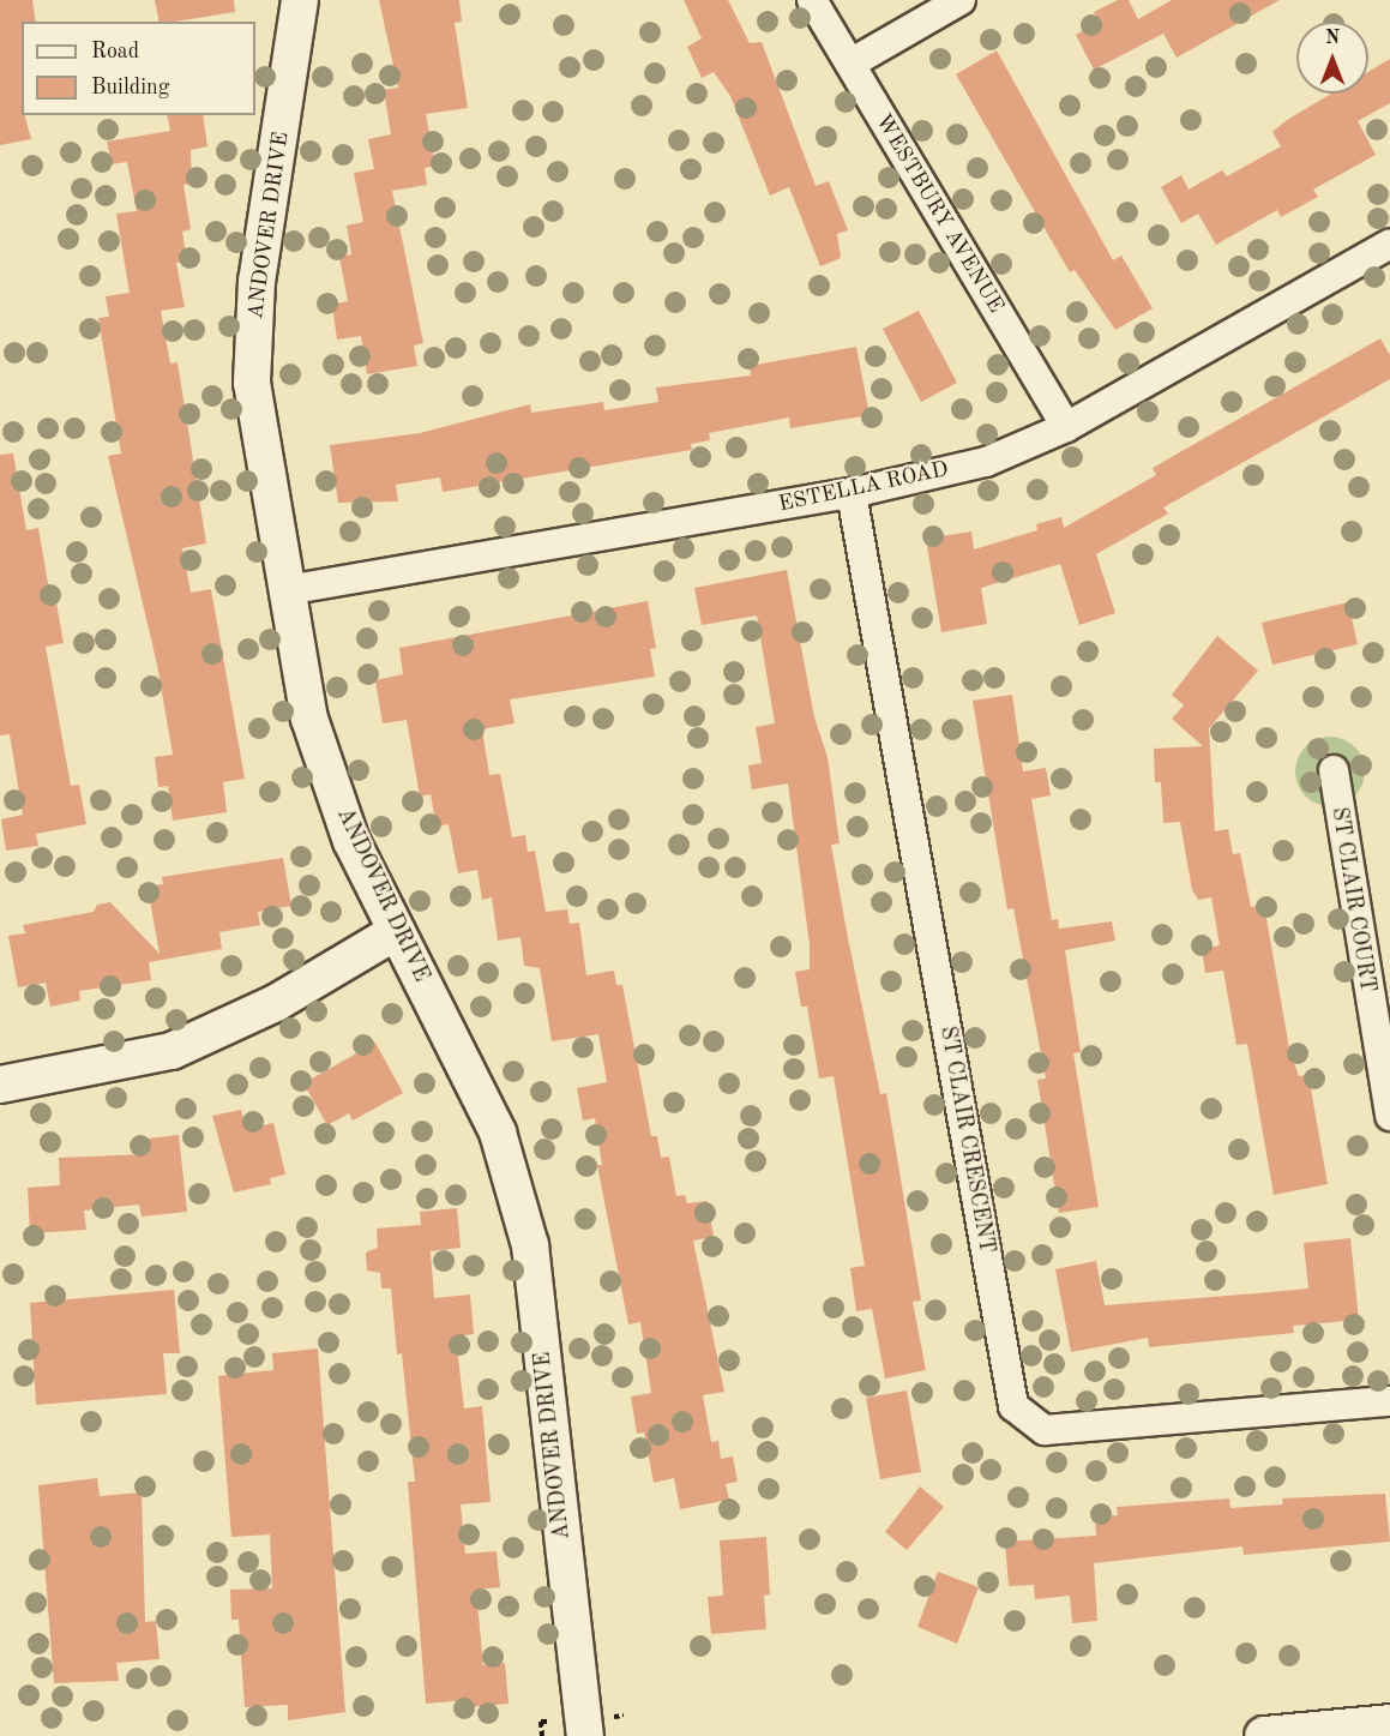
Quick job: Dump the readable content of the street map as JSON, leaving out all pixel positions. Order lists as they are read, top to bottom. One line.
{"streets":{"street":["WESTBURY AVENUE","ANDOVER DRIVE","ESTELLA ROAD","ST CLAIR COURT","ST CLAIR CRESCENT"]},"crossings":[["WESTBURY AVENUE","ESTELLA ROAD"],["ANDOVER DRIVE","ESTELLA ROAD"],["ESTELLA ROAD","ST CLAIR CRESCENT"]],"legend":["Road","Building"],"north":"top"}
